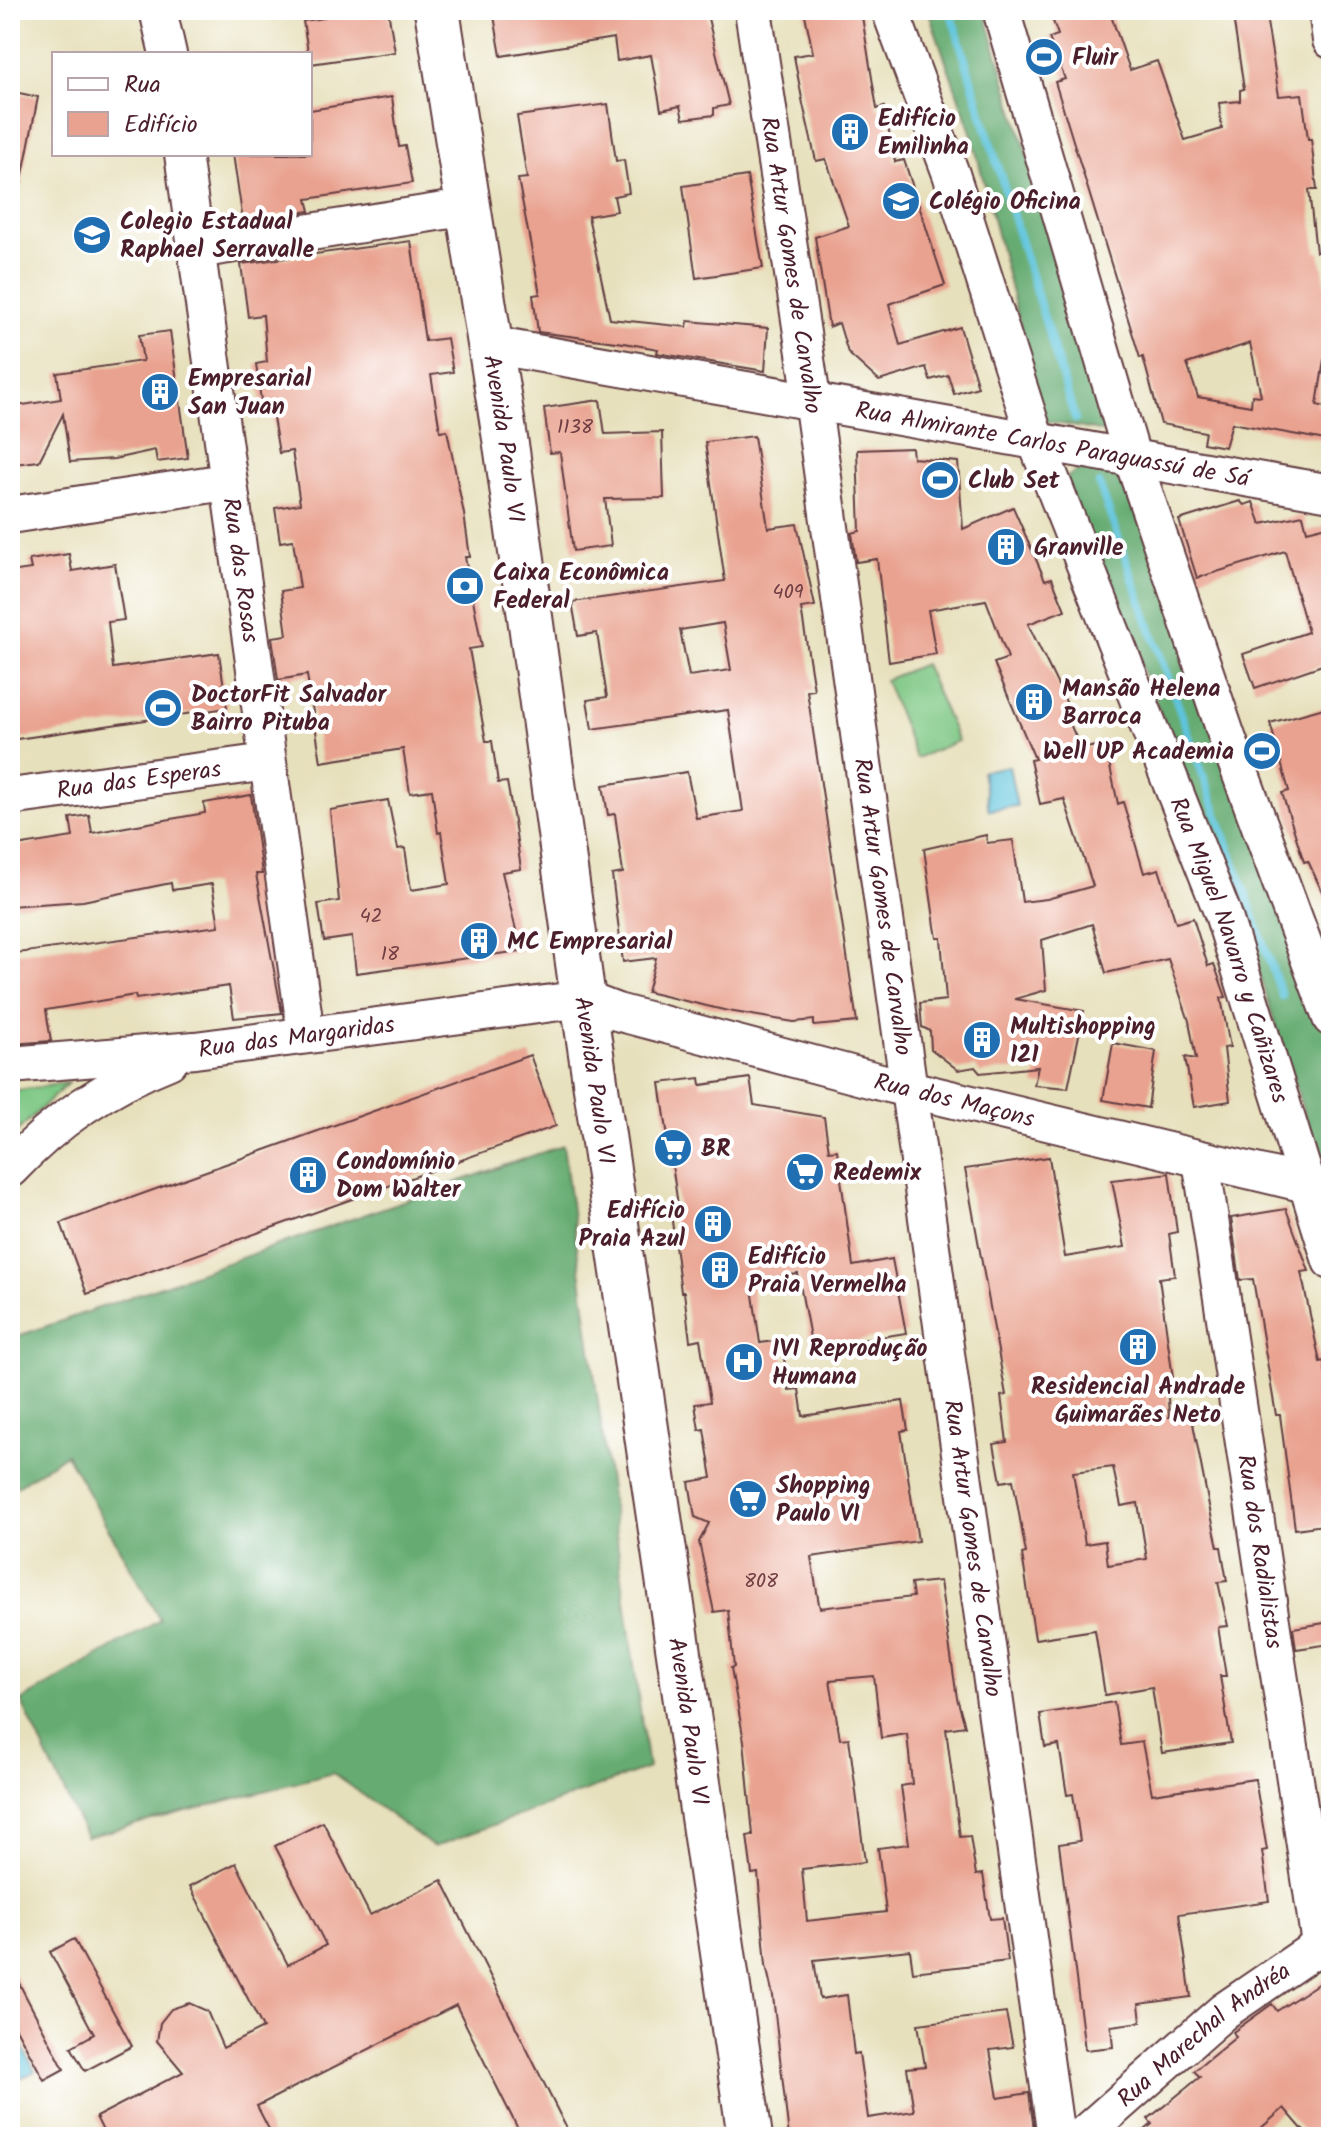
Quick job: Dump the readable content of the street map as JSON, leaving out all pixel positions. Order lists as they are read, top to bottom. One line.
{"streets":{"main road":["Avenida Paulo VI"],"street":["Rua Artur Gomes de Carvalho","Rua Almirante Carlos Paraguassú de Sá","Rua das Rosas","Rua das Esperas","Rua Miguel Navarro y Cañizares","Rua das Margaridas","Rua dos Maçons","Rua dos Radialistas","Rua Marechal Andréa"]},"crossings":[["Rua Artur Gomes de Carvalho","Rua Almirante Carlos Paraguassú de Sá"],["Rua Artur Gomes de Carvalho","Rua dos Maçons"],["Avenida Paulo VI","Rua Almirante Carlos Paraguassú de Sá"],["Avenida Paulo VI","Rua das Margaridas"],["Avenida Paulo VI","Rua dos Maçons"],["Rua Almirante Carlos Paraguassú de Sá","Rua Miguel Navarro y Cañizares"],["Rua das Rosas","Rua das Esperas"],["Rua das Rosas","Rua das Margaridas"],["Rua Miguel Navarro y Cañizares","Rua dos Maçons"],["Rua das Margaridas","Rua dos Maçons"],["Rua dos Maçons","Rua dos Radialistas"],["Rua dos Radialistas","Rua Marechal Andréa"]],"places":{"sports":["Fluir","Club Set","DoctorFit Salvador Bairro Pituba","Well UP Academia"],"building":["Edifício Emilinha","Empresarial San Juan","Granville","Mansão Helena Barroca","MC Empresarial","Multishopping 121","Condomínio Dom Walter","Edifício Praia Azul","Edifício Praia Vermelha","Residencial Andrade Guimarães Neto"],"school or university":["Colégio Oficina","Colegio Estadual Raphael Serravalle"],"bank":["Caixa Econômica Federal"],"supermarket":["BR","Redemix","Shopping Paulo VI"],"hospital":["IVI Reprodução Humana"]},"house_numbers":["1138","409","42","18","808"],"legend":["Rua","Edifício"]}
